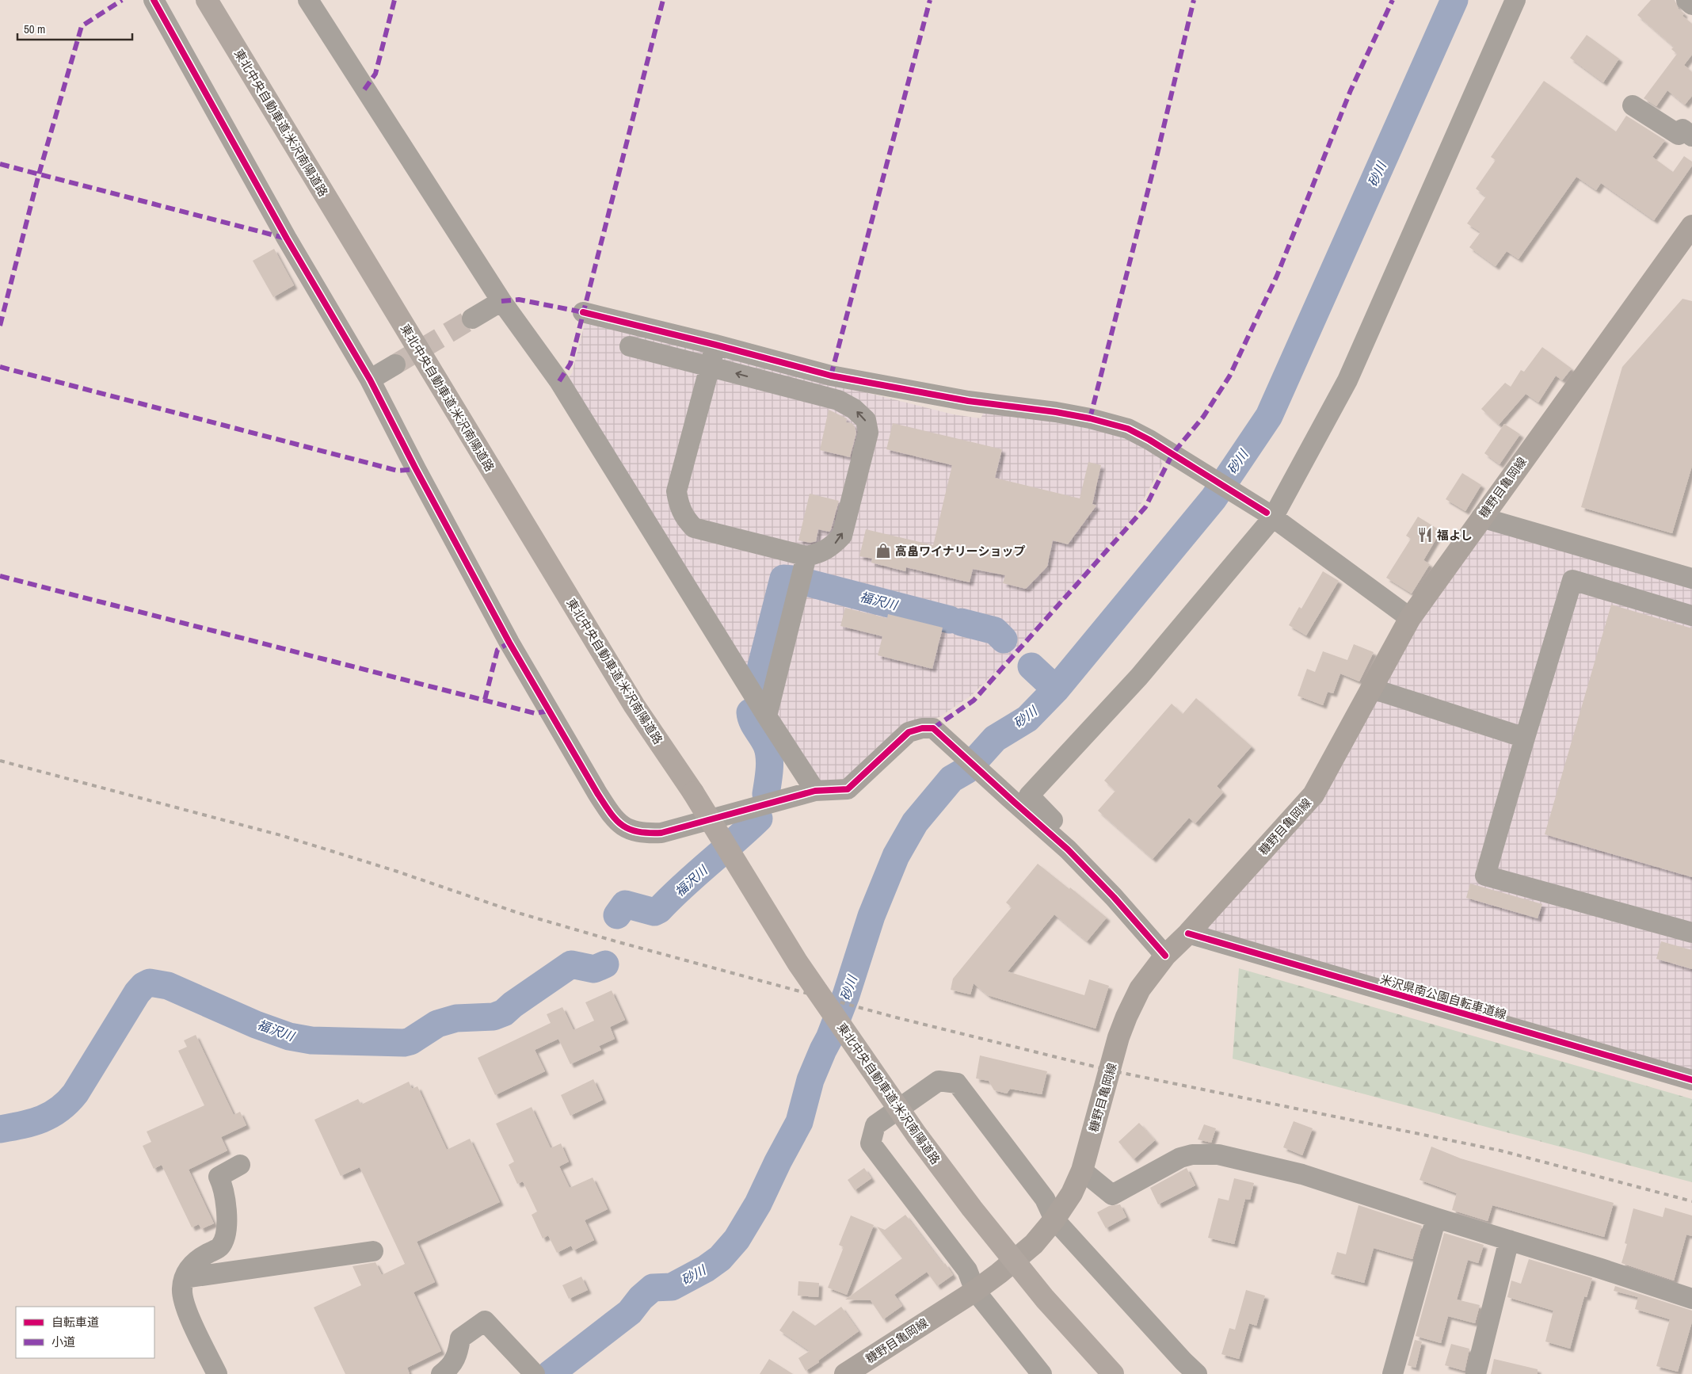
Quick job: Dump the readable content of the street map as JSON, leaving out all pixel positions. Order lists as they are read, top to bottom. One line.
{"streets":{"highway":["東北中央自動車道;米沢南陽道路"],"main road":["糠野目亀岡線"],"street":["米沢県南公園自転車道線"]},"crossings":[["糠野目亀岡線","米沢県南公園自転車道線"]],"water":["砂川","福沢川"],"places":{"restaurant":["福よし"],"shop":["高畠ワイナリーショップ"]},"legend":["自転車道","小道"],"scale_bar":"50 m"}
